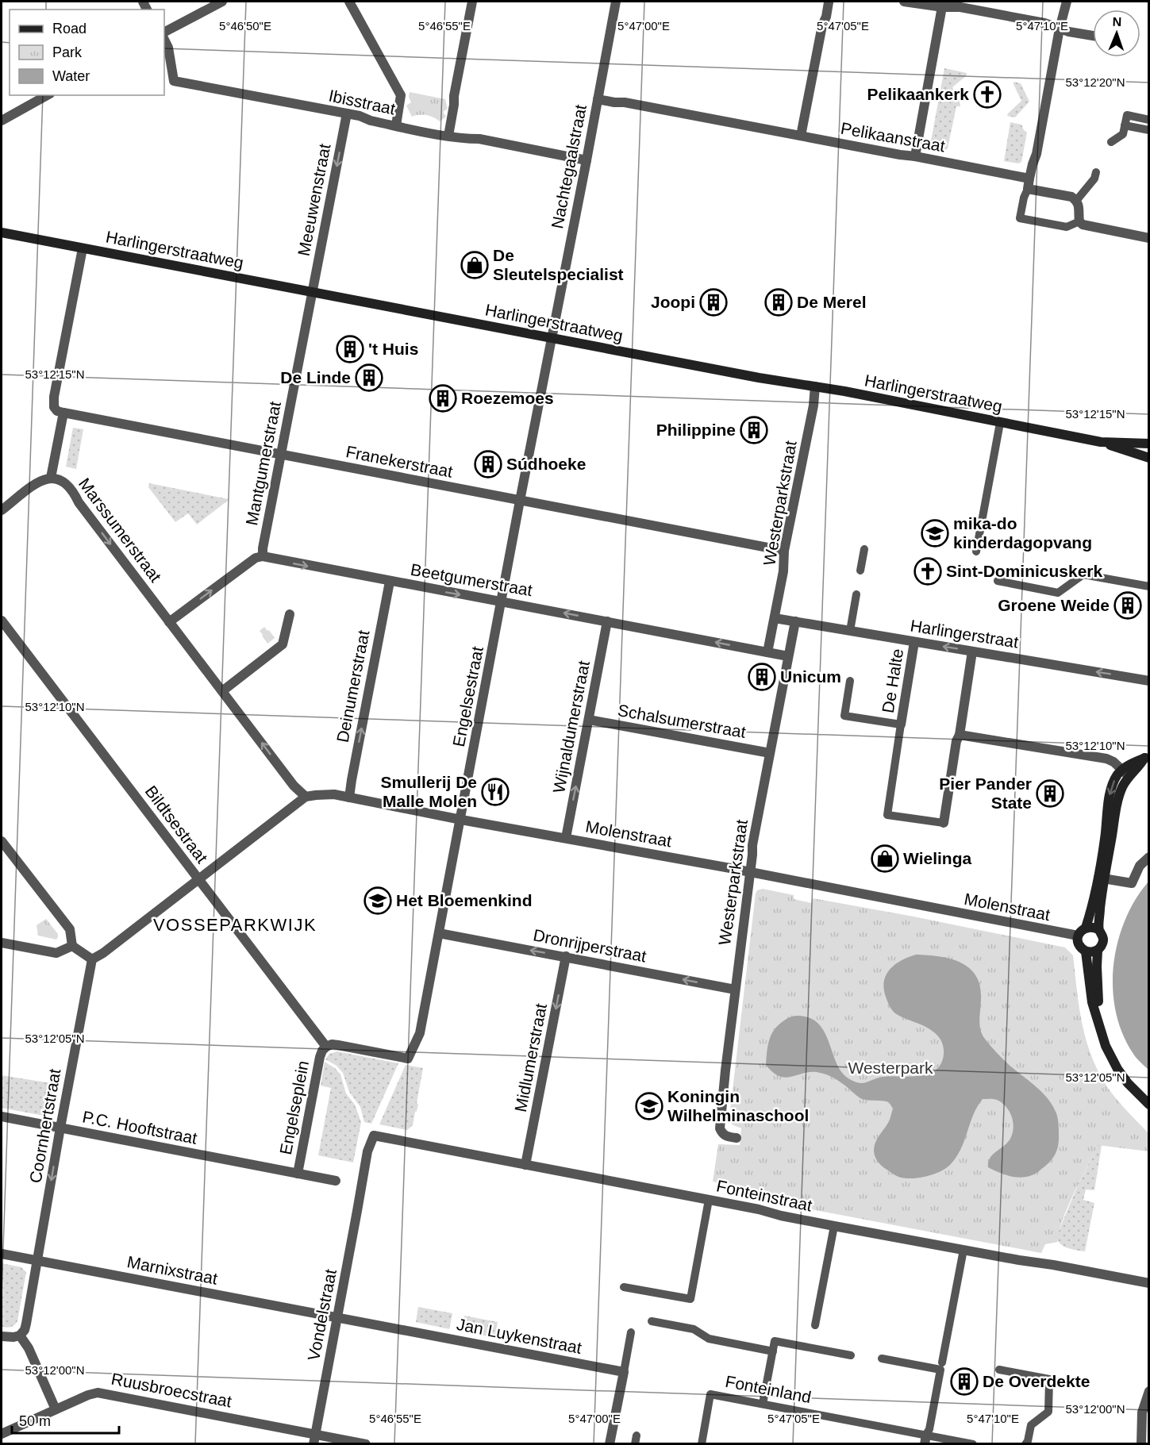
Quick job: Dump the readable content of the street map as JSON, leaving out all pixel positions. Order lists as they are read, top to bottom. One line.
{"streets":{"main road":["Harlingerstraatweg"],"street":["Ibisstraat","Pelikaanstraat","Nachtegaalstraat","Meeuwenstraat","Franekerstraat","Mantgumerstraat","Westerparkstraat","Marssumerstraat","Beetgumerstraat","Harlingerstraat","De Halte","Deinumerstraat","Engelsestraat","Schalsumerstraat","Wijnaldumerstraat","Bildtsestraat","Molenstraat","Dronrijperstraat","Midlumerstraat","Engelseplein","Coornhertstraat","P.C. Hooftstraat","Fonteinstraat","Marnixstraat","Vondelstraat","Jan Luykenstraat","Ruusbroecstraat"],"lane":["Fonteinland"]},"crossings":[["Ibisstraat","Nachtegaalstraat"],["Ibisstraat","Meeuwenstraat"],["Pelikaanstraat","Nachtegaalstraat"],["Nachtegaalstraat","Harlingerstraatweg"],["Nachtegaalstraat","Engelsestraat"],["Meeuwenstraat","Harlingerstraatweg"],["Meeuwenstraat","Mantgumerstraat"],["Harlingerstraatweg","Mantgumerstraat"],["Harlingerstraatweg","Westerparkstraat"],["Harlingerstraatweg","Engelsestraat"],["Franekerstraat","Mantgumerstraat"],["Franekerstraat","Westerparkstraat"],["Franekerstraat","Marssumerstraat"],["Franekerstraat","Engelsestraat"],["Mantgumerstraat","Beetgumerstraat"],["Westerparkstraat","Beetgumerstraat"],["Westerparkstraat","Harlingerstraat"],["Westerparkstraat","Schalsumerstraat"],["Westerparkstraat","Molenstraat"],["Westerparkstraat","Dronrijperstraat"],["Marssumerstraat","Molenstraat"],["Beetgumerstraat","Deinumerstraat"],["Beetgumerstraat","Engelsestraat"],["Beetgumerstraat","Wijnaldumerstraat"],["Harlingerstraat","De Halte"],["Deinumerstraat","Molenstraat"],["Engelsestraat","Molenstraat"],["Engelsestraat","Dronrijperstraat"],["Engelsestraat","Engelseplein"],["Schalsumerstraat","Wijnaldumerstraat"],["Wijnaldumerstraat","Molenstraat"],["Bildtsestraat","Engelseplein"],["Dronrijperstraat","Midlumerstraat"],["Midlumerstraat","Fonteinstraat"],["Engelseplein","P.C. Hooftstraat"],["Coornhertstraat","P.C. Hooftstraat"],["Coornhertstraat","Marnixstraat"],["Fonteinstraat","Vondelstraat"],["Marnixstraat","Vondelstraat"],["Marnixstraat","Jan Luykenstraat"],["Vondelstraat","Jan Luykenstraat"],["Vondelstraat","Ruusbroecstraat"]],"one_way":["Meeuwenstraat","Deinumerstraat","Wijnaldumerstraat","Dronrijperstraat","Midlumerstraat","Coornhertstraat"],"districts":["VOSSEPARKWIJK"],"parks":["Westerpark"],"places":{"church":["Pelikaankerk","Sint-Dominicuskerk"],"shop":["De Sleutelspecialist","Wielinga"],"building":["Joopi","De Merel","'t Huis","De Linde","Roezemoes","Philippine","Súdhoeke","Groene Weide","Unicum","Pier Pander State","De Overdekte"],"school or university":["mika-do kinderdagopvang","Het Bloemenkind","Koningin Wilhelminaschool"],"restaurant":["Smullerij De Malle Molen"]},"legend":["Road","Park","Water"],"scale_bar":"50 m","north":"top","coordinates":["5°46'50\"E","5°46'55\"E","5°47'00\"E","5°47'05\"E","5°47'10\"E","53°12'20\"N","53°12'15\"N","53°12'10\"N","53°12'05\"N","53°12'00\"N"]}
